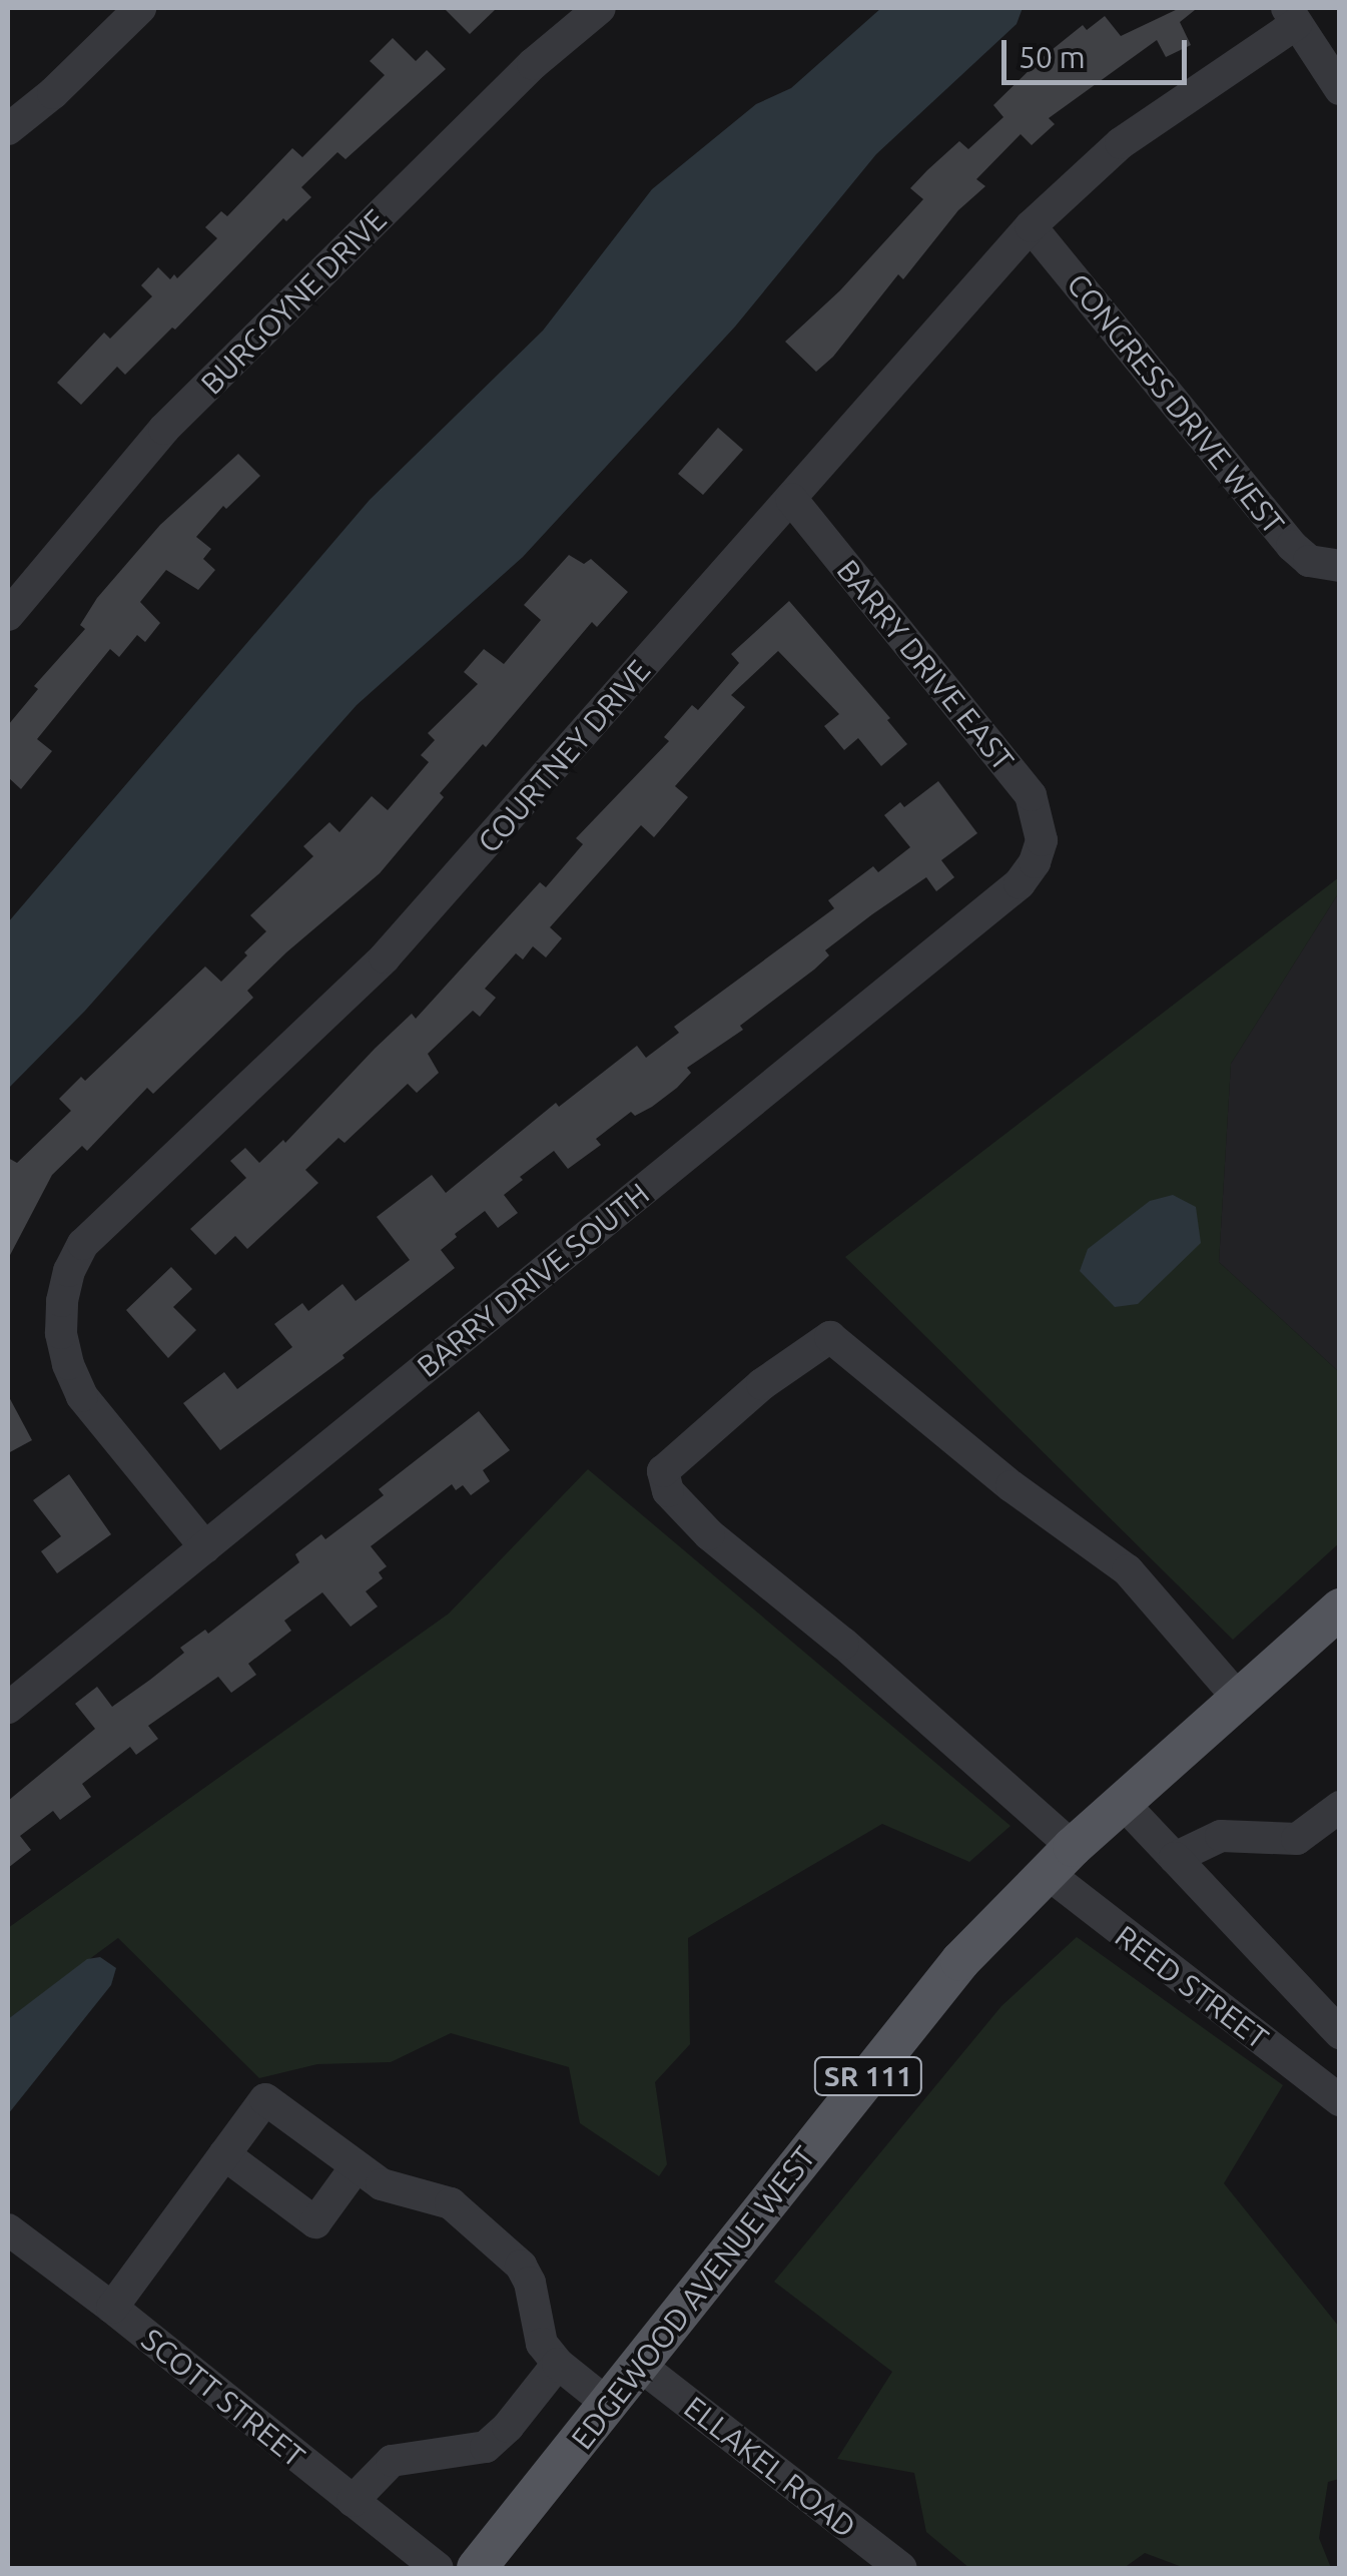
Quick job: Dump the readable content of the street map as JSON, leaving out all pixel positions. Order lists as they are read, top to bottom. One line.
{"streets":{"main road":["SR 111","EDGEWOOD AVENUE WEST"],"street":["BURGOYNE DRIVE","CONGRESS DRIVE WEST","BARRY DRIVE EAST","COURTNEY DRIVE","BARRY DRIVE SOUTH","REED STREET","SCOTT STREET","ELLAKEL ROAD"]},"crossings":[["CONGRESS DRIVE WEST","COURTNEY DRIVE"],["BARRY DRIVE EAST","COURTNEY DRIVE"],["BARRY DRIVE EAST","BARRY DRIVE SOUTH"],["COURTNEY DRIVE","BARRY DRIVE SOUTH"],["REED STREET","EDGEWOOD AVENUE WEST"],["EDGEWOOD AVENUE WEST","ELLAKEL ROAD"]],"scale_bar":"50 m"}
